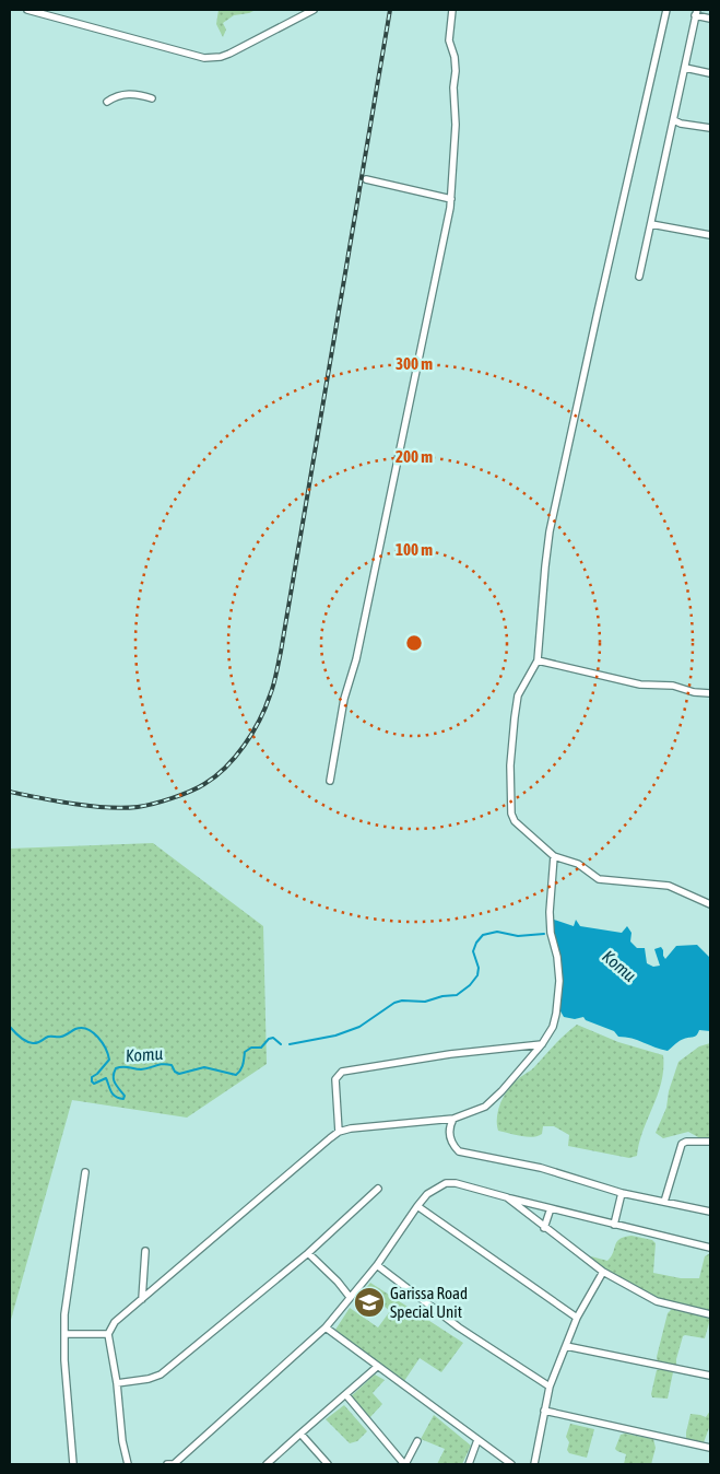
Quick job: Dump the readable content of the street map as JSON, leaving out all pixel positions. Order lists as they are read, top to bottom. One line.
{"water":["Komu"],"places":{"school or university":["Garissa Road Special Unit"]},"rings":["300 m","200 m","100 m"]}
